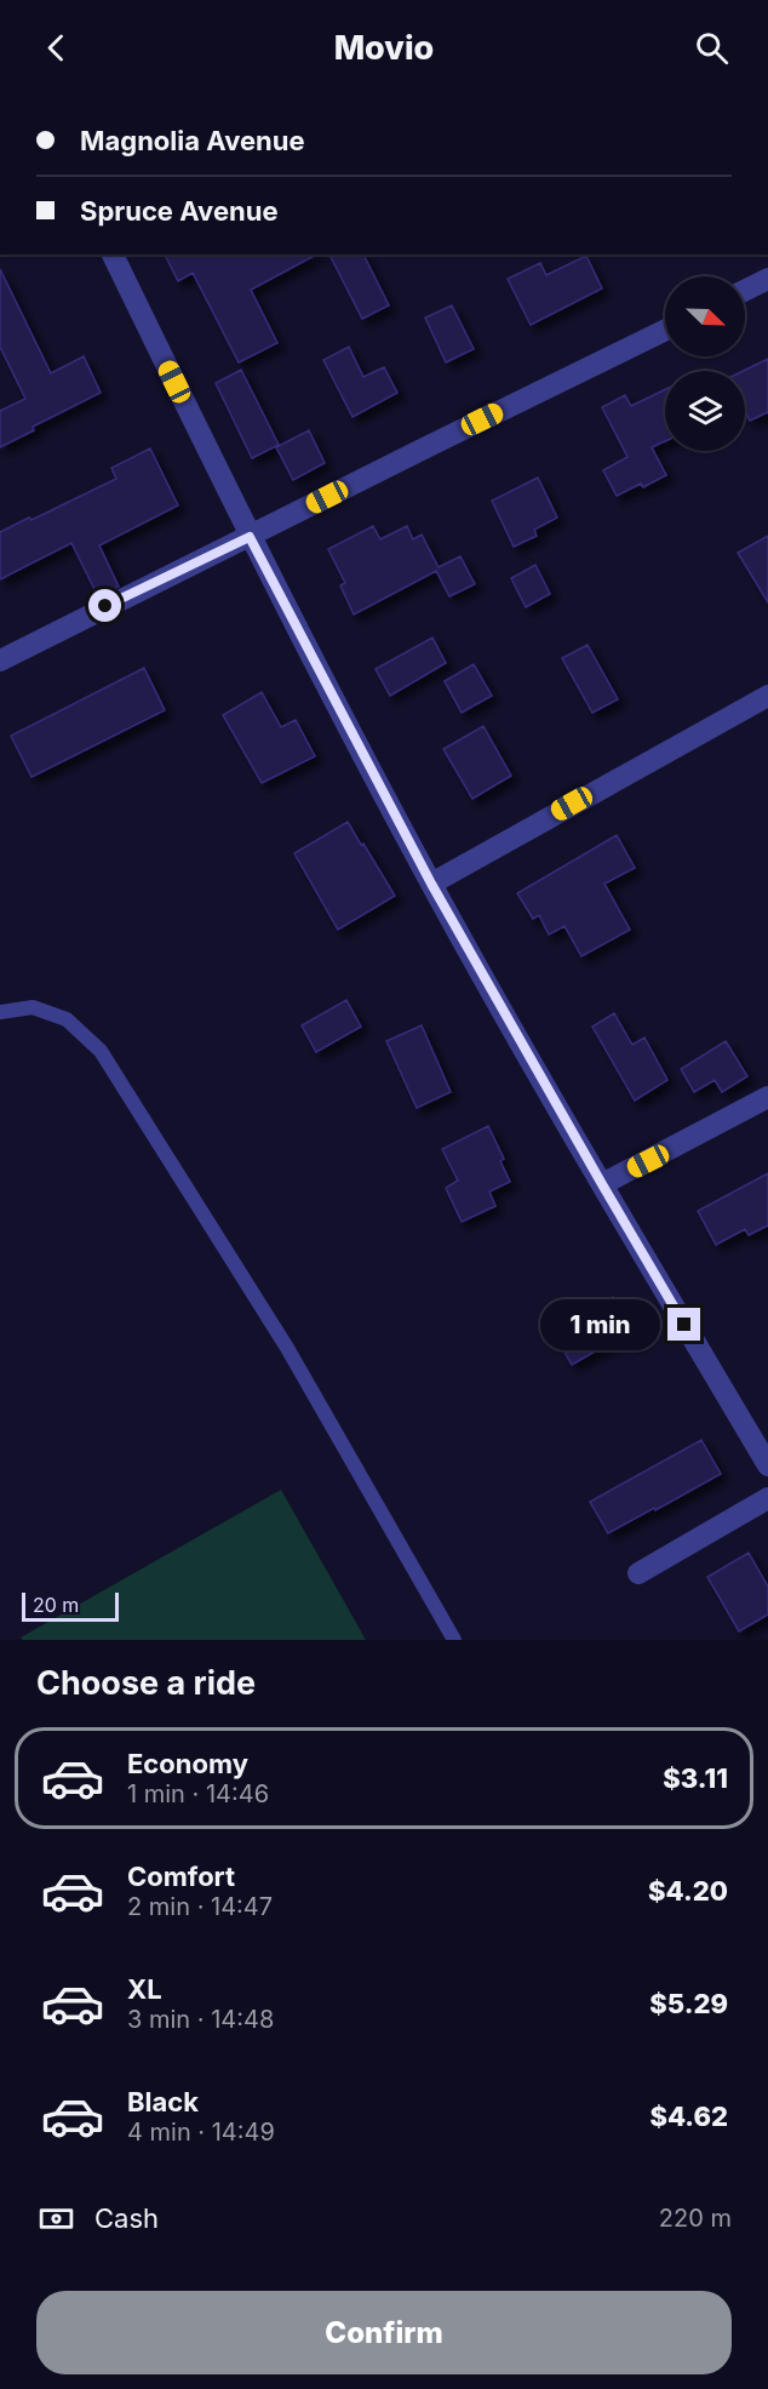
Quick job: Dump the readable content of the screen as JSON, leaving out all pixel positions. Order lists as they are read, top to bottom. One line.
{"scale_bar":"20 m","north":"bottom right","page":{"header":"Movio","banner":["Magnolia Avenue","Spruce Avenue"],"bubble":"1 min","scale":"20 m","heading":"Choose a ride","list":[{"name":"Economy","note":"1 min · 14:46","value":"$3.11"},{"name":"Comfort","note":"2 min · 14:47","value":"$4.20"},{"name":"XL","note":"3 min · 14:48","value":"$5.29"},{"name":"Black","note":"4 min · 14:49","value":"$4.62"}],"pay":["Cash","220 m"],"buttons":"Confirm"}}
